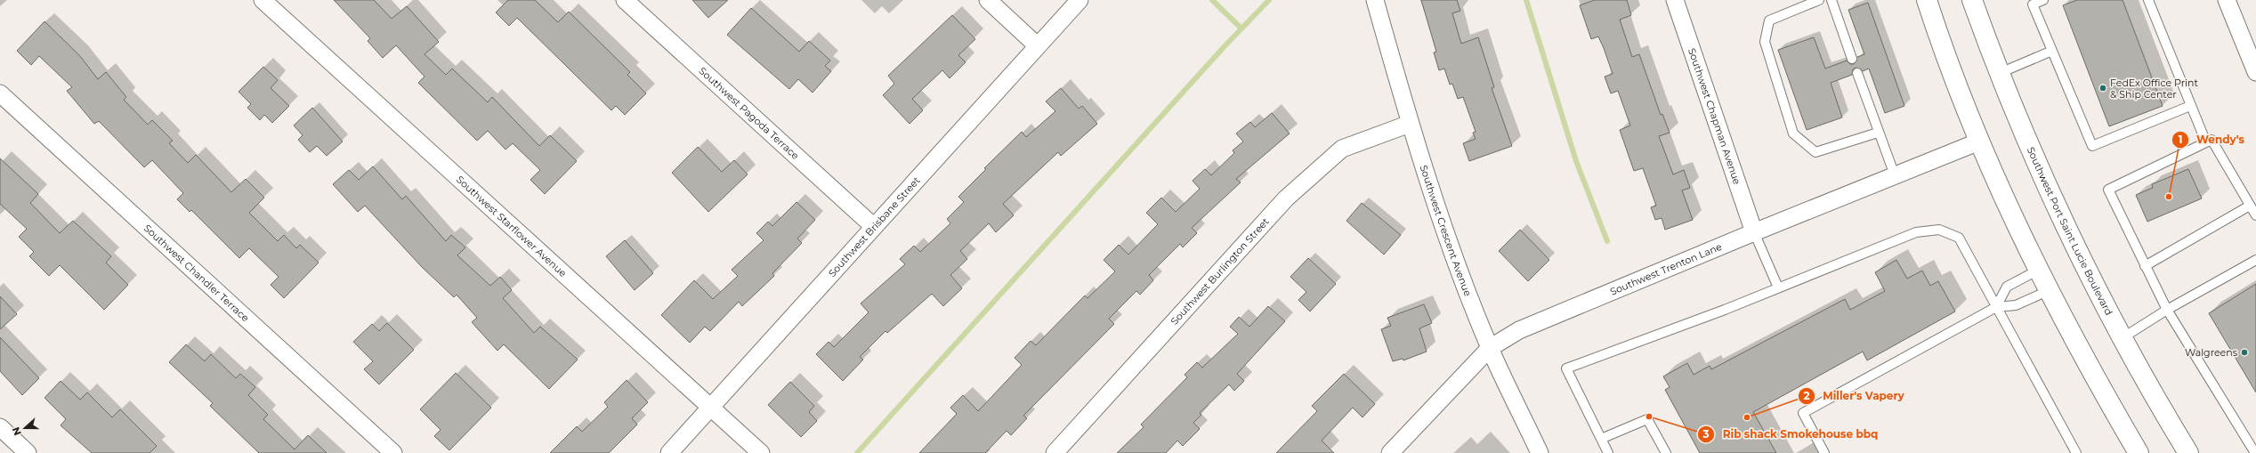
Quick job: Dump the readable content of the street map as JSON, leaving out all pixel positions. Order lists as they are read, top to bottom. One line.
{"streets":{"main road":["Southwest Port Saint Lucie Boulevard"],"street":["Southwest Pagoda Terrace","Southwest Chapman Avenue","Southwest Starflower Avenue","Southwest Brisbane Street","Southwest Crescent Avenue","Southwest Trenton Lane","Southwest Burlington Street","Southwest Chandler Terrace"]},"crossings":[["Southwest Pagoda Terrace","Southwest Brisbane Street"],["Southwest Chapman Avenue","Southwest Trenton Lane"],["Southwest Starflower Avenue","Southwest Brisbane Street"],["Southwest Crescent Avenue","Southwest Trenton Lane"],["Southwest Crescent Avenue","Southwest Burlington Street"]],"places":["FedEx Office Print & Ship Center","Wendy's","Walgreens","Rib shack Smokehouse bbq","Miller's Vapery"],"north":"left"}
